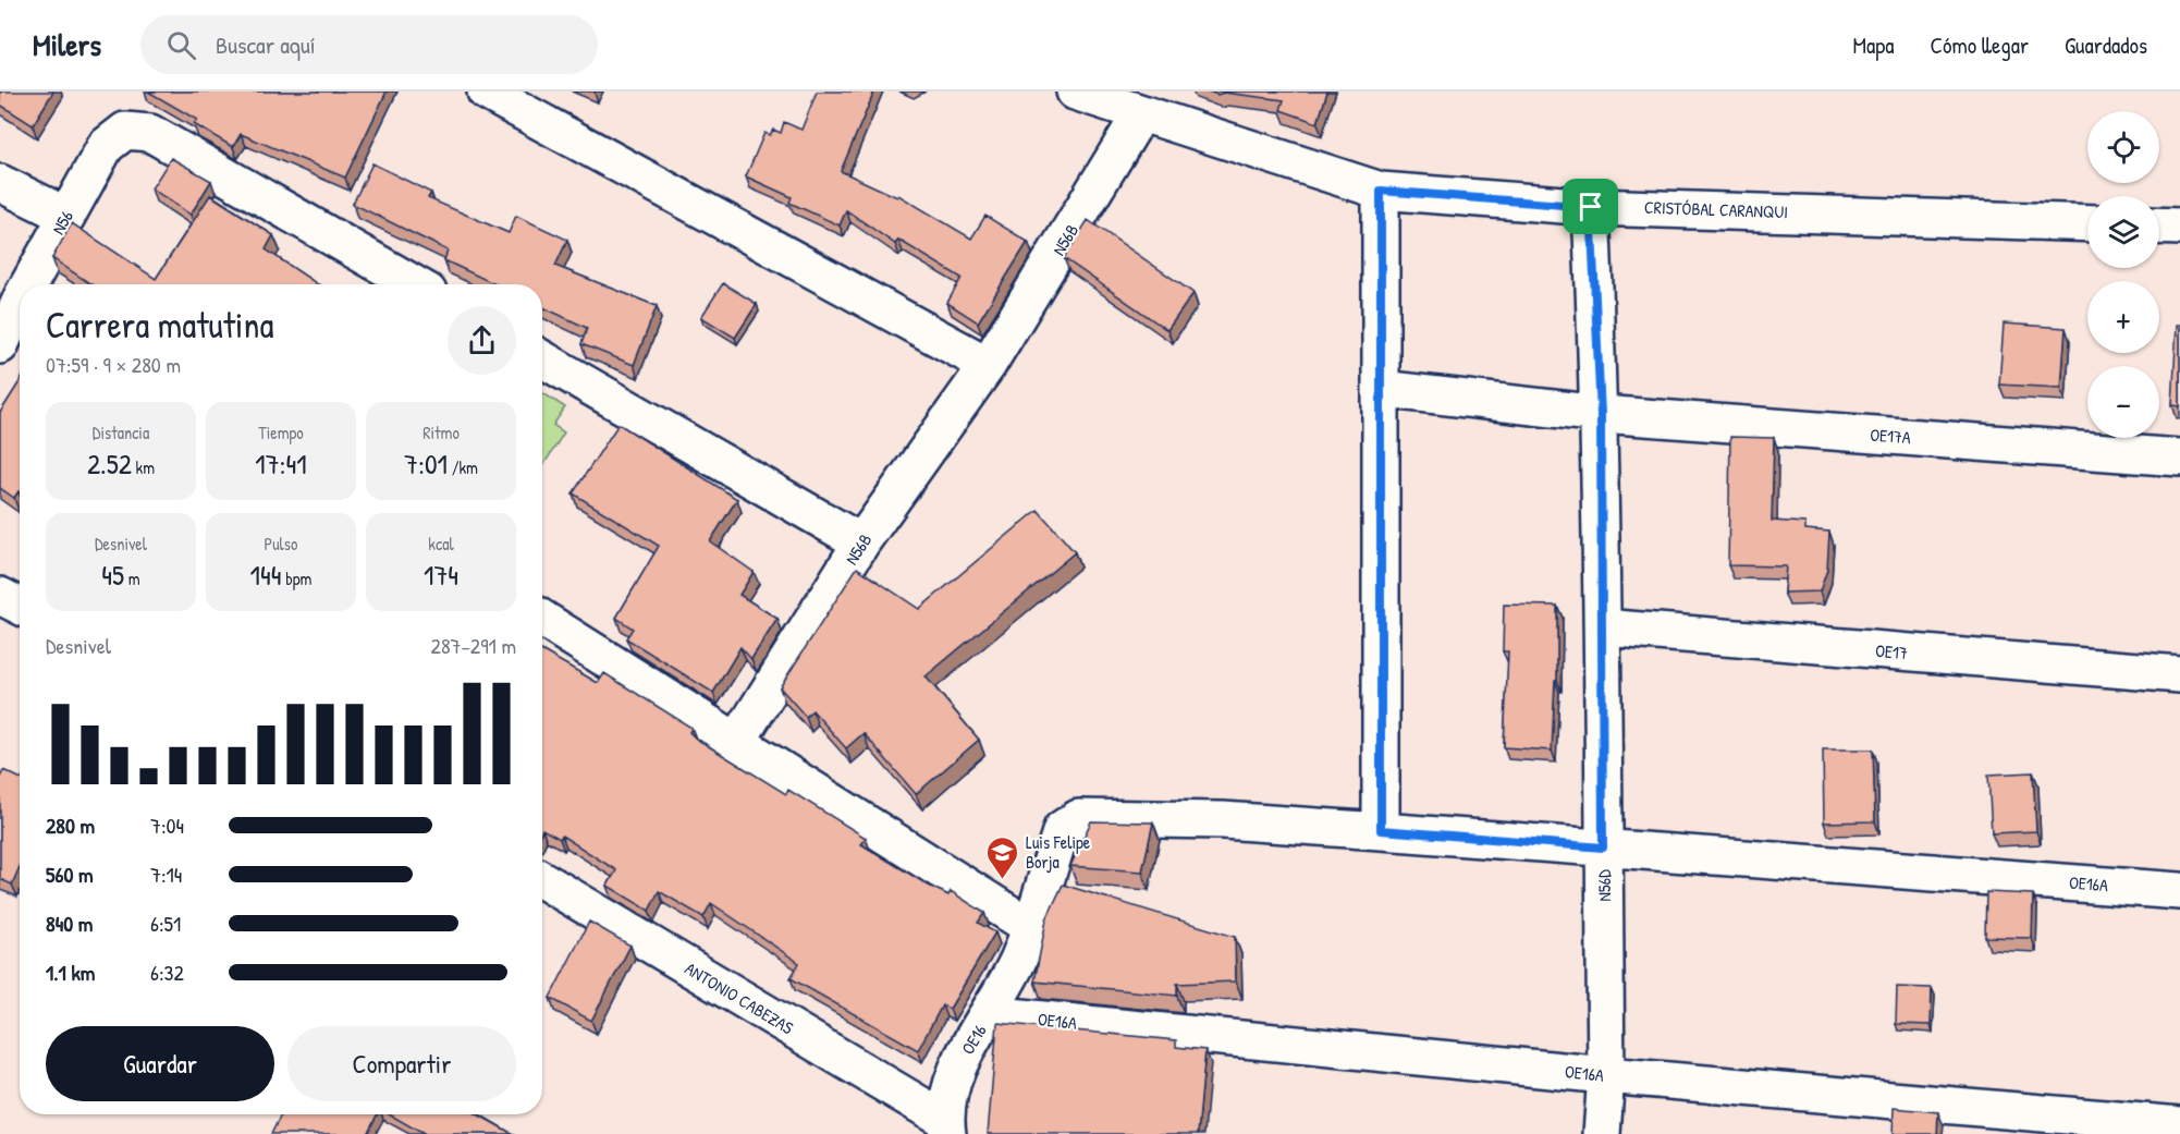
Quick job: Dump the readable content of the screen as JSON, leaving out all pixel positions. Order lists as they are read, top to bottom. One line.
{"streets":{"street":["CRISTÓBAL CARANQUI","N56","N56B","OE17A","OE17","OE16A","N56D","ANTONIO CABEZAS","OE16"]},"crossings":[["CRISTÓBAL CARANQUI","N56B"],["CRISTÓBAL CARANQUI","N56D"],["OE17A","N56D"],["OE17","N56D"],["OE16A","N56D"],["OE16A","OE16"],["ANTONIO CABEZAS","OE16"]],"places":{"school or university":["Luis Felipe Borja"]},"page":{"header":"Milers","search":"Buscar aquí","nav":["Mapa","Cómo llegar","Guardados"],"map_buttons":["+","−"],"heading":["Carrera matutina","07:59 · 9 × 280 m"],"stats":[["Distancia","2.52 km"],["Tiempo","17:41"],["Ritmo","7:01 /km"],["Desnivel","45 m"],["Pulso","144 bpm"],["kcal","174"]],"chart":["Desnivel","287–291 m"],"list":[{"name":"280 m","note":"7:04"},{"name":"560 m","note":"7:14"},{"name":"840 m","note":"6:51"},{"name":"1.1 km","note":"6:32"}],"buttons":["Guardar","Compartir"]}}
